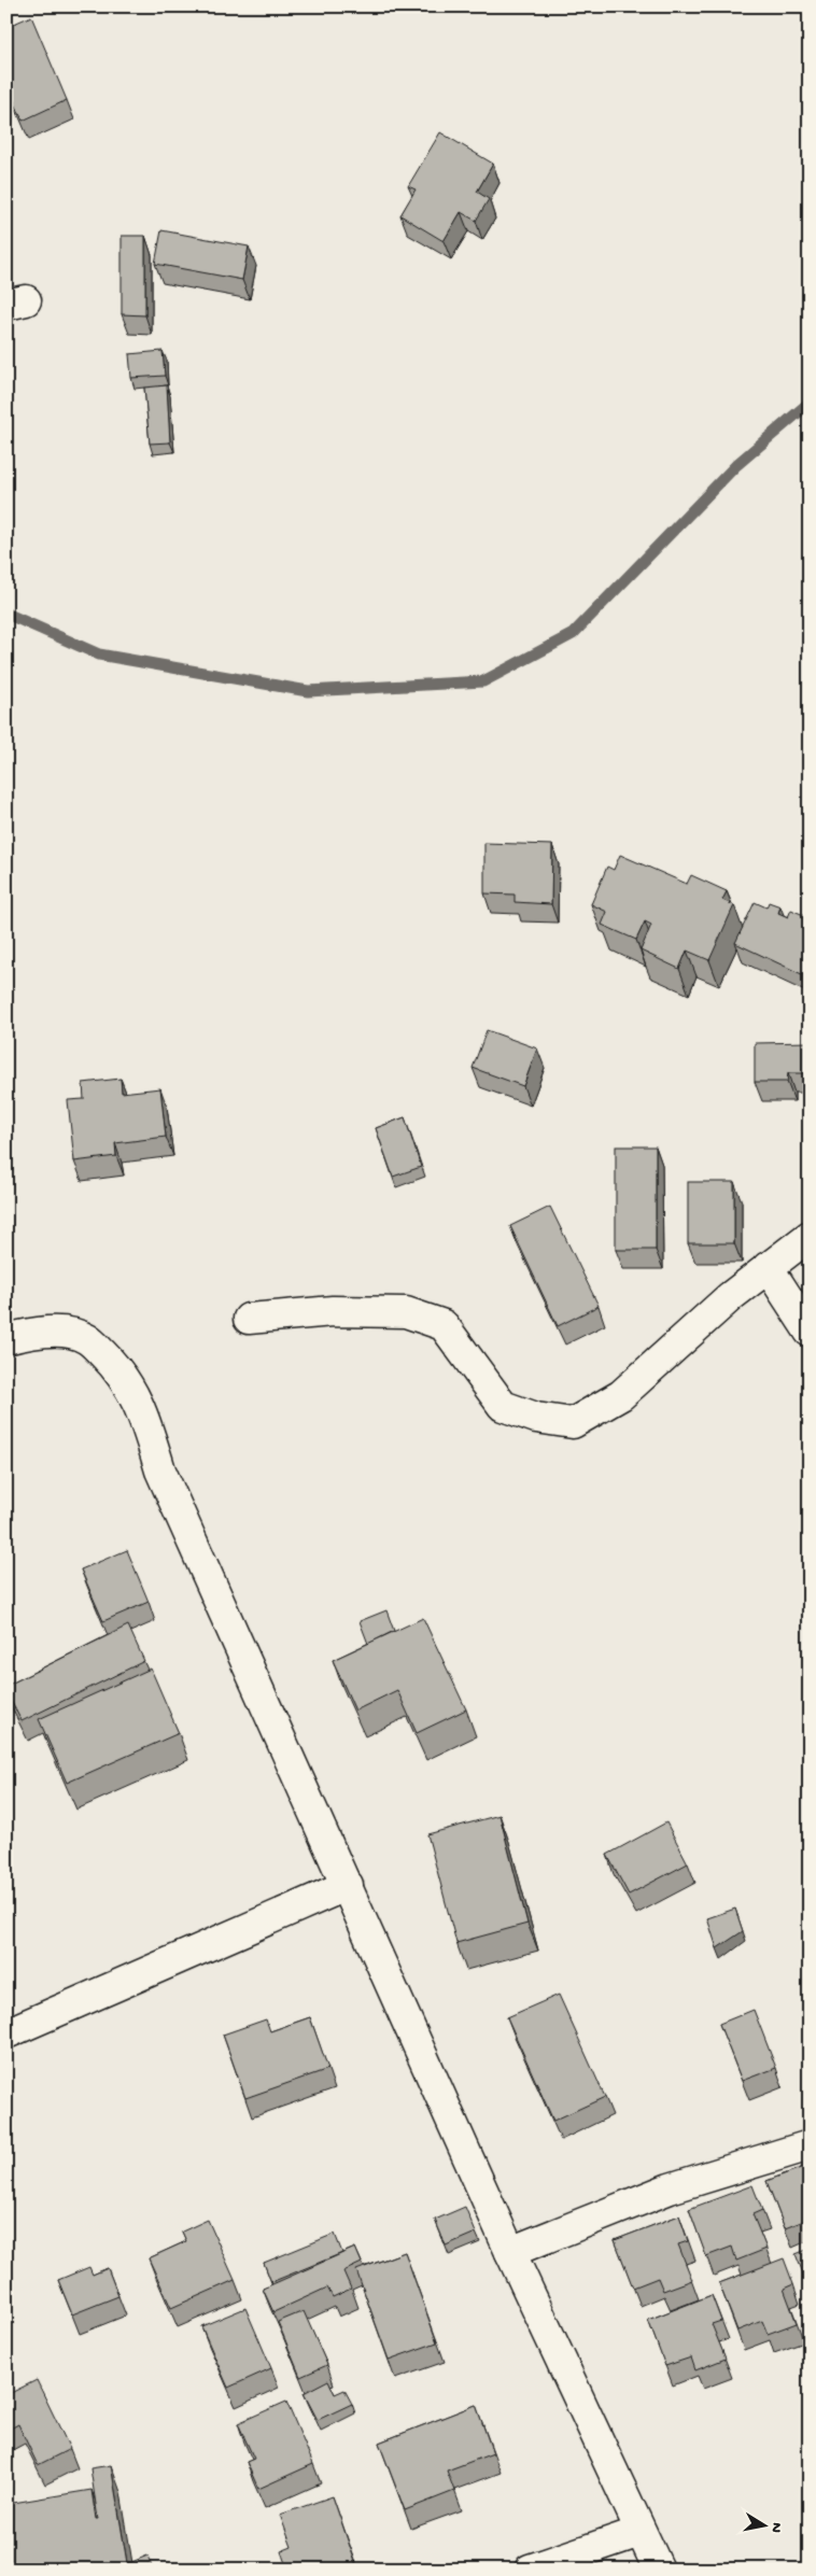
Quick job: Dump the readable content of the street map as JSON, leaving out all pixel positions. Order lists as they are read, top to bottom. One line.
{"north":"right"}
